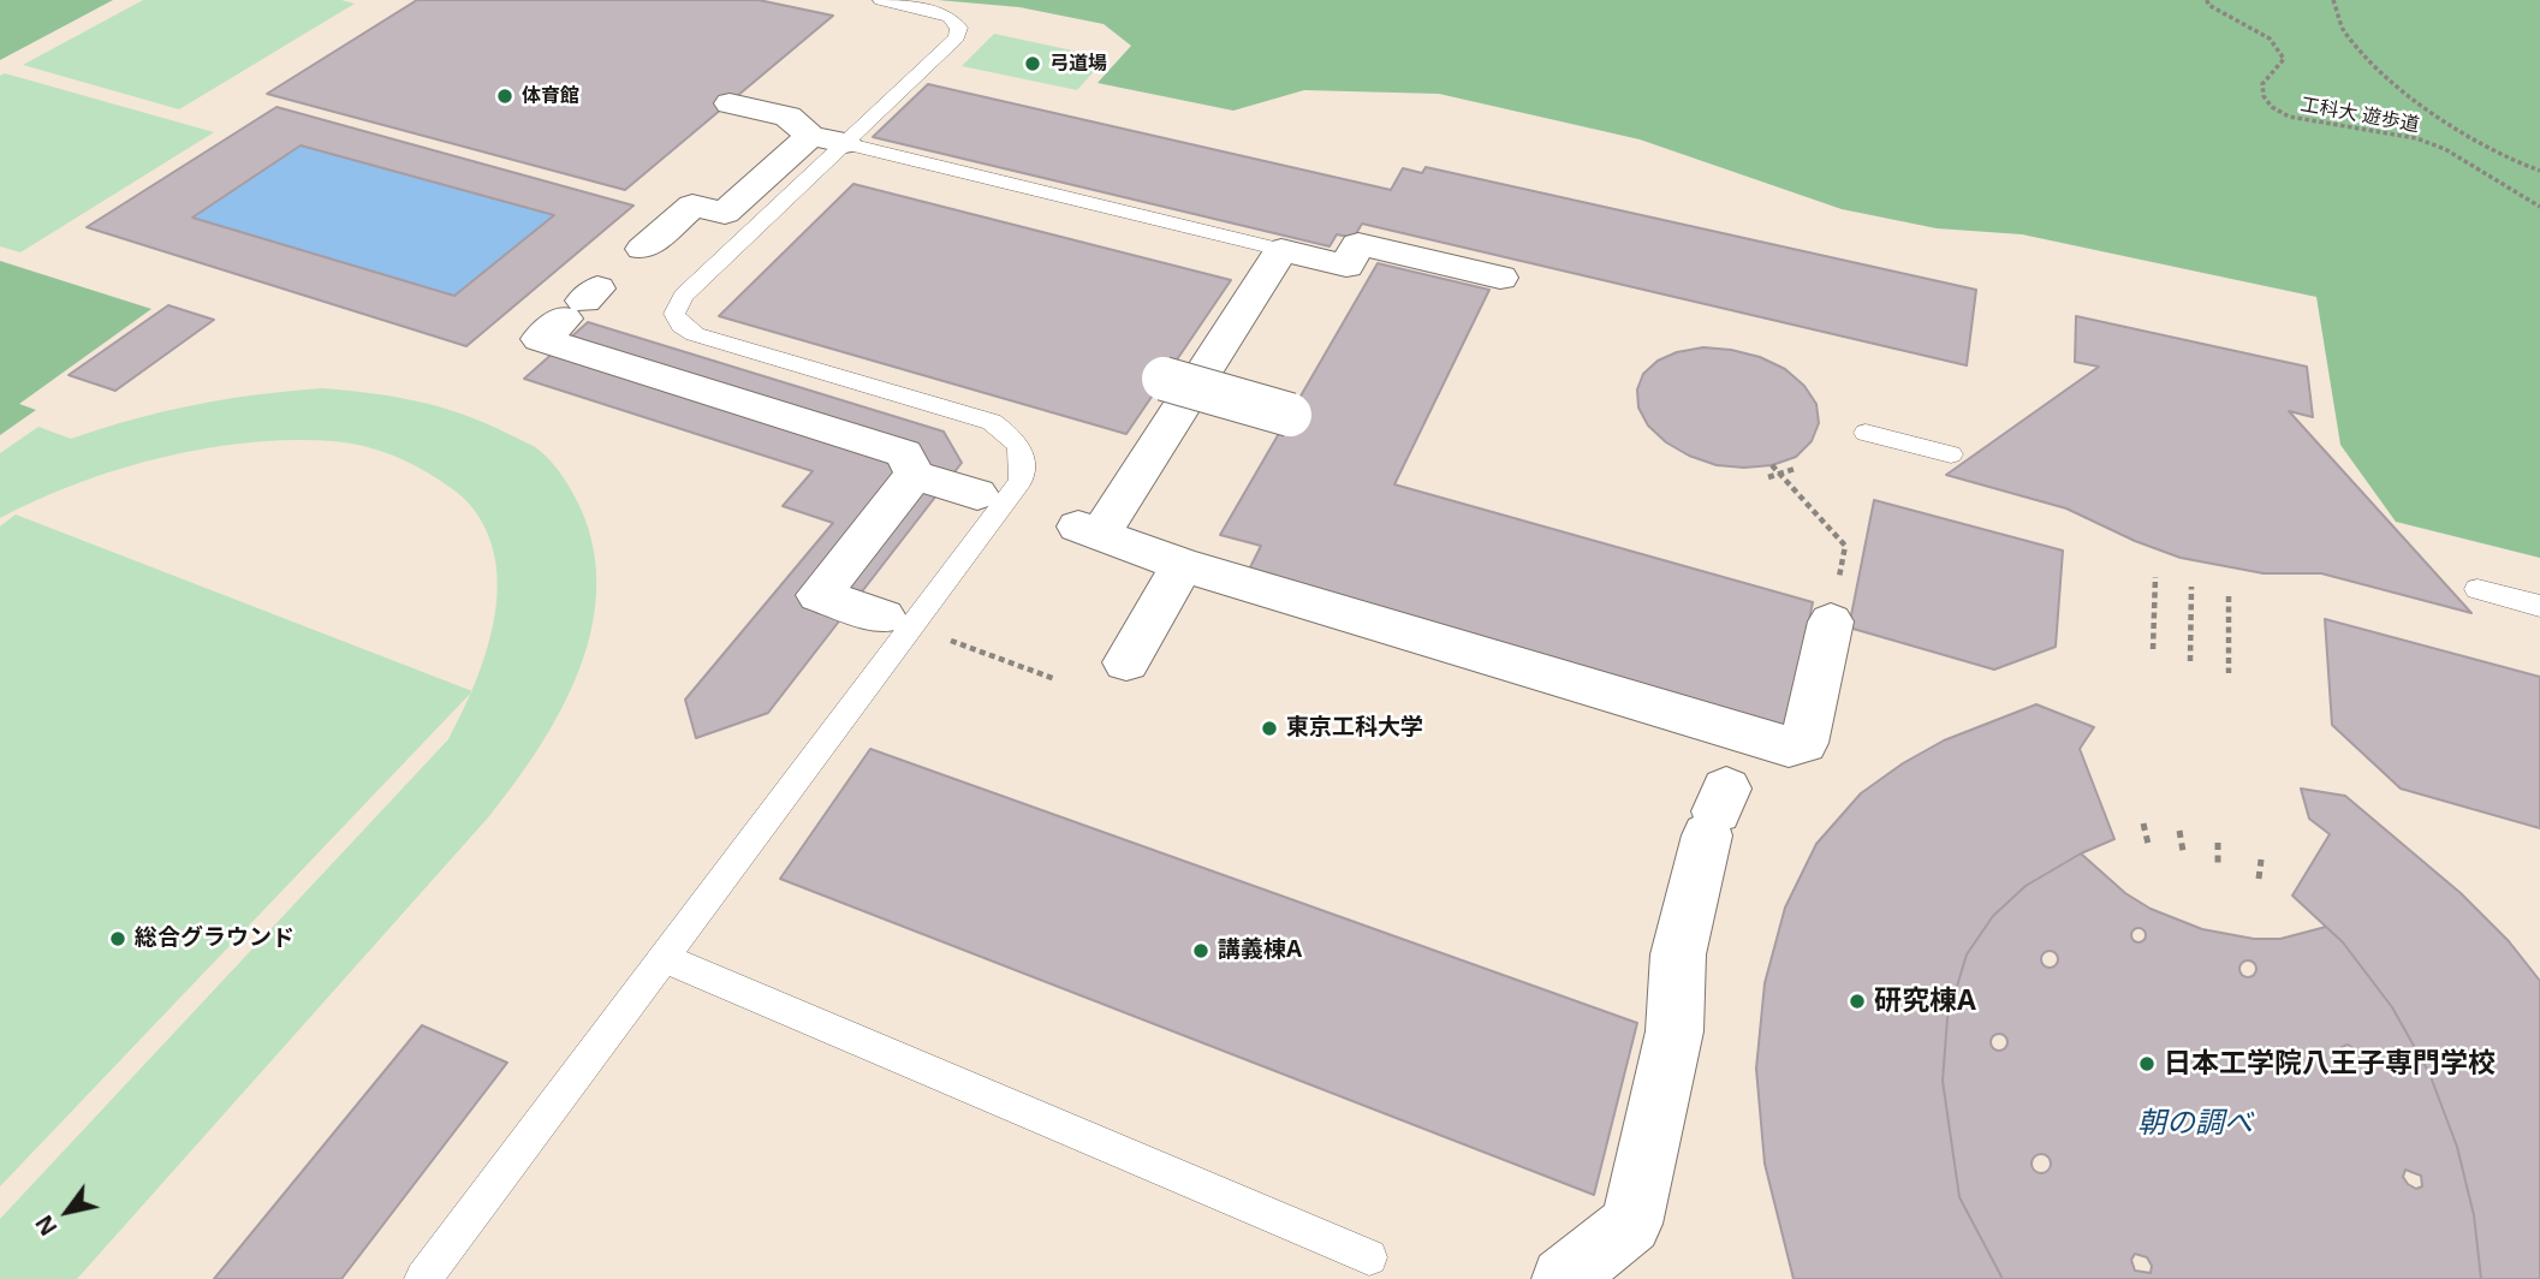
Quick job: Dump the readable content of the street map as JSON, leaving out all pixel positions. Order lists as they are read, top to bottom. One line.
{"streets":{"path":["工科大 遊歩道"]},"water":["朝の調べ"],"places":["弓道場","体育館","東京工科大学","総合グラウンド","講義棟A","研究棟A","日本工学院八王子専門学校"],"north":"bottom left"}
